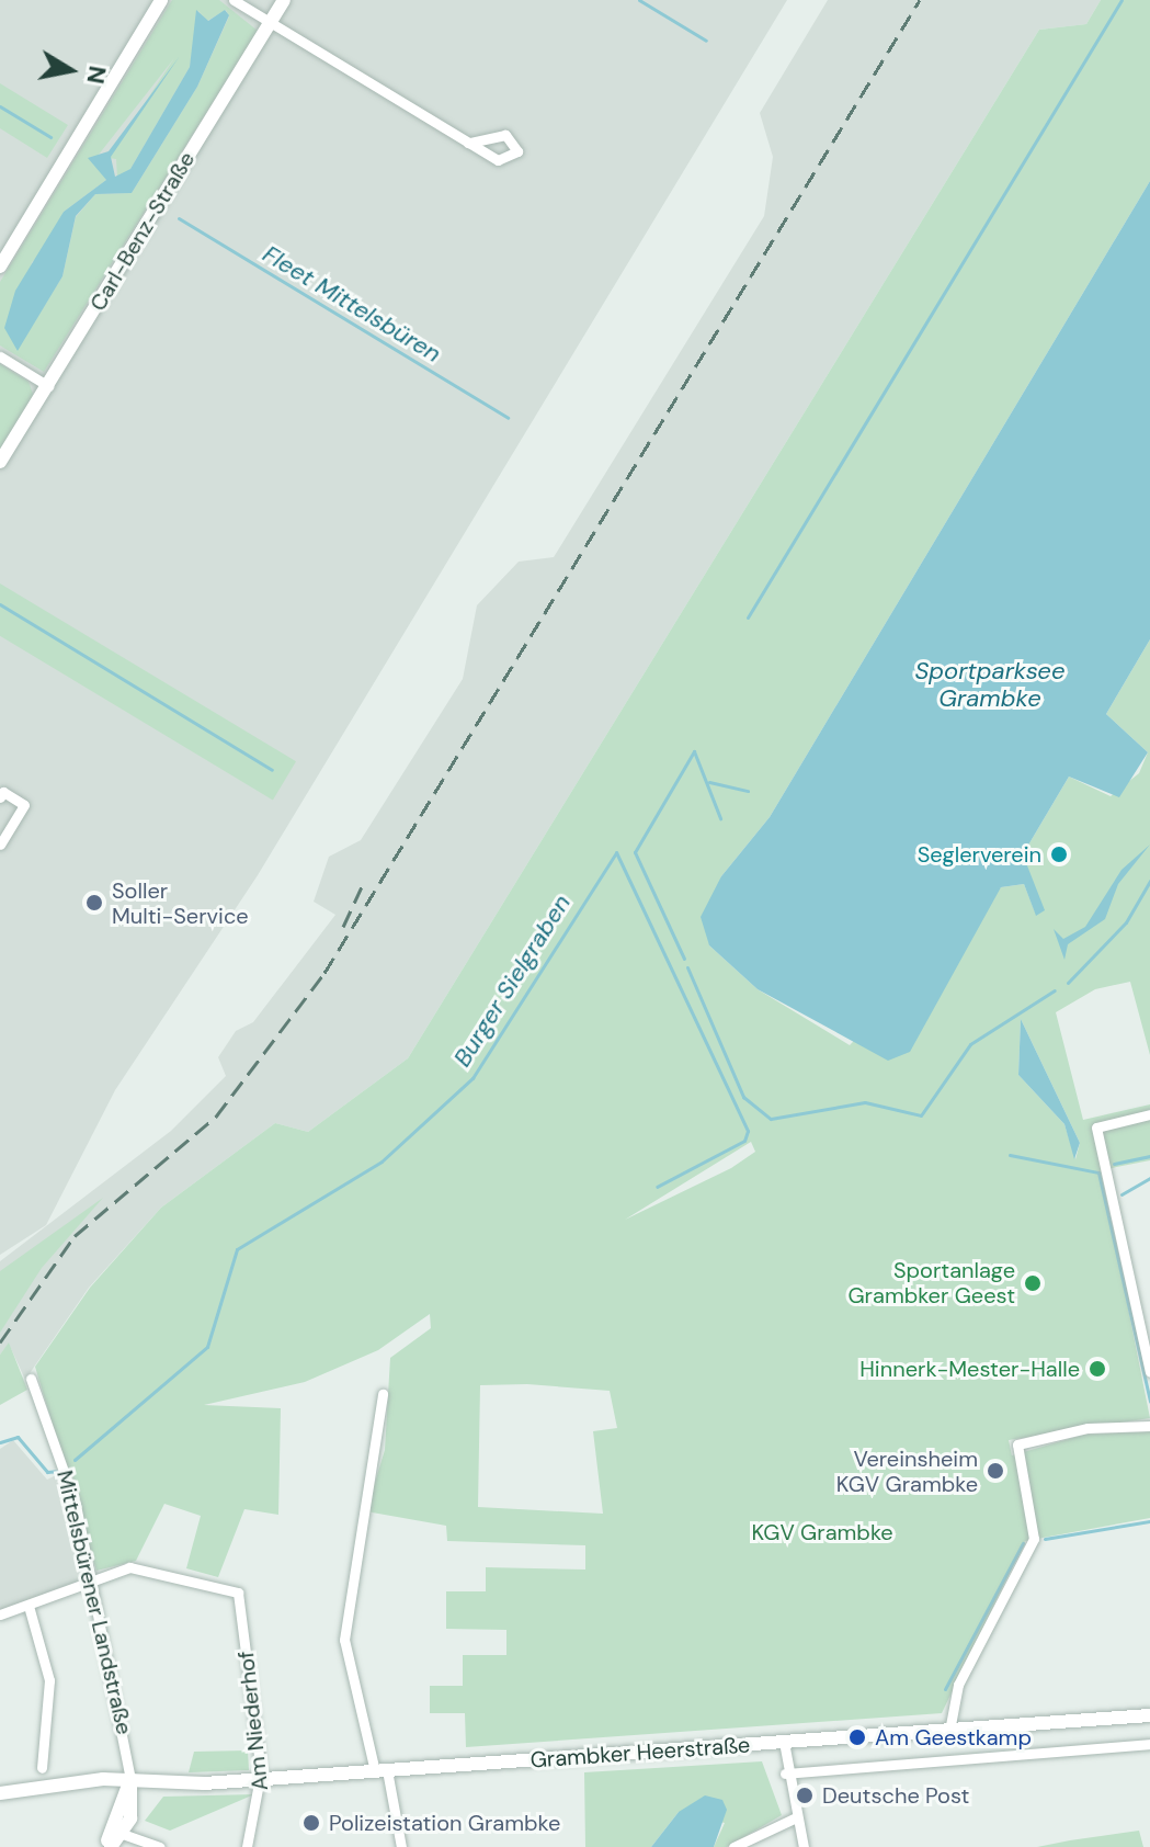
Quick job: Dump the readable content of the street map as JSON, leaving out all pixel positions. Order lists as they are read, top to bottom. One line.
{"streets":{"main road":["Carl-Benz-Straße","Grambker Heerstraße"],"street":["Mittelsbürener Landstraße","Am Niederhof"]},"crossings":[["Mittelsbürener Landstraße","Am Niederhof"],["Mittelsbürener Landstraße","Grambker Heerstraße"],["Am Niederhof","Grambker Heerstraße"]],"water":["Fleet Mittelsbüren","Sportparksee Grambke","Burger Sielgraben"],"parks":["KGV Grambke"],"places":["Seglerverein","Soller Multi-Service","Sportanlage Grambker Geest","Hinnerk-Mester-Halle","Vereinsheim KGV Grambke","Am Geestkamp","Deutsche Post","Polizeistation Grambke"],"north":"right"}
